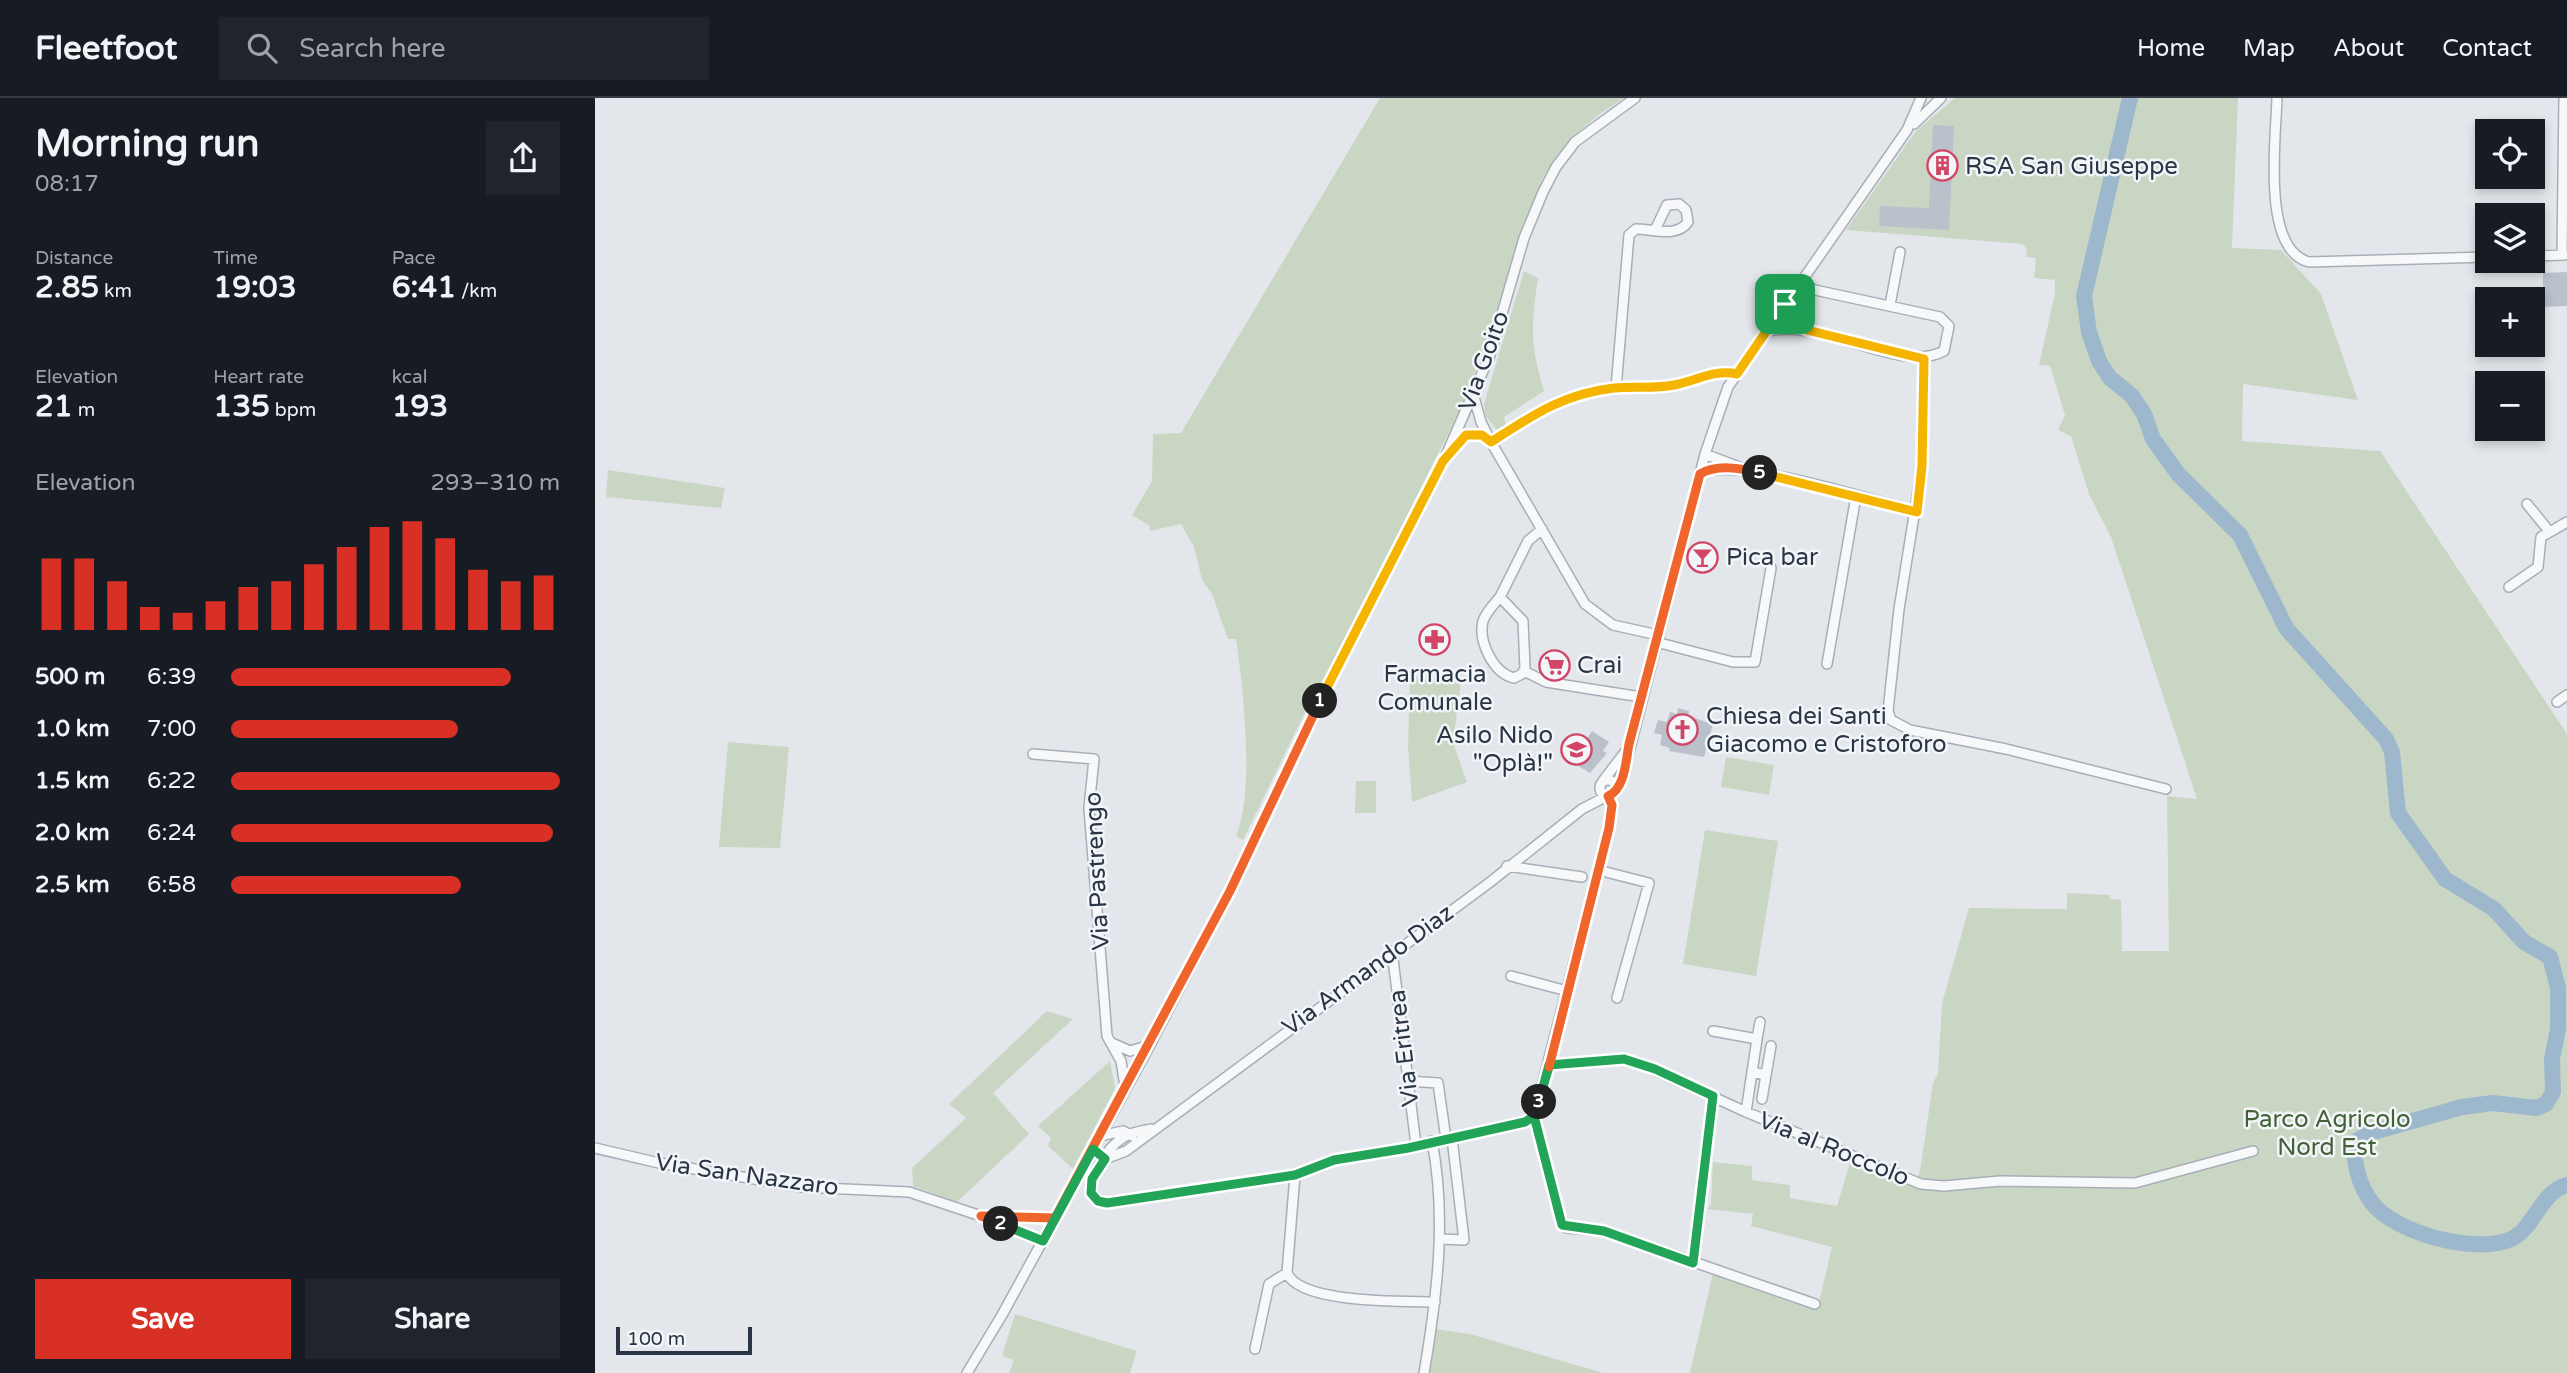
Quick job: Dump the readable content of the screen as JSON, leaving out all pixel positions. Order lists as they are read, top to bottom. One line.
{"streets":{"street":["Via Goito","Via Pastrengo","Via Armando Diaz","Via Eritrea","Via al Roccolo","Via San Nazzaro"]},"crossings":[["Via Goito","Via Pastrengo"],["Via Goito","Via Armando Diaz"],["Via Goito","Via San Nazzaro"],["Via Armando Diaz","Via Eritrea"]],"parks":["Parco Agricolo Nord Est"],"places":{"building":["RSA San Giuseppe"],"bar":["Pica bar"],"pharmacy":["Farmacia Comunale"],"supermarket":["Crai"],"church":["Chiesa dei Santi Giacomo e Cristoforo"],"school or university":["Asilo Nido \"Oplà!\""]},"scale_bar":"100 m","page":{"header":"Fleetfoot","search":"Search here","nav":["Home","Map","About","Contact"],"heading":["Morning run","08:17"],"map_buttons":["+","−"],"stats":[["Distance","2.85 km"],["Time","19:03"],["Pace","6:41 /km"],["Elevation","21 m"],["Heart rate","135 bpm"],["kcal","193"]],"chart":["Elevation","293–310 m"],"pins":["5","1","3","2"],"list":[{"name":"500 m","note":"6:39"},{"name":"1.0 km","note":"7:00"},{"name":"1.5 km","note":"6:22"},{"name":"2.0 km","note":"6:24"},{"name":"2.5 km","note":"6:58"}],"buttons":["Save","Share"],"scale":"100 m"}}
